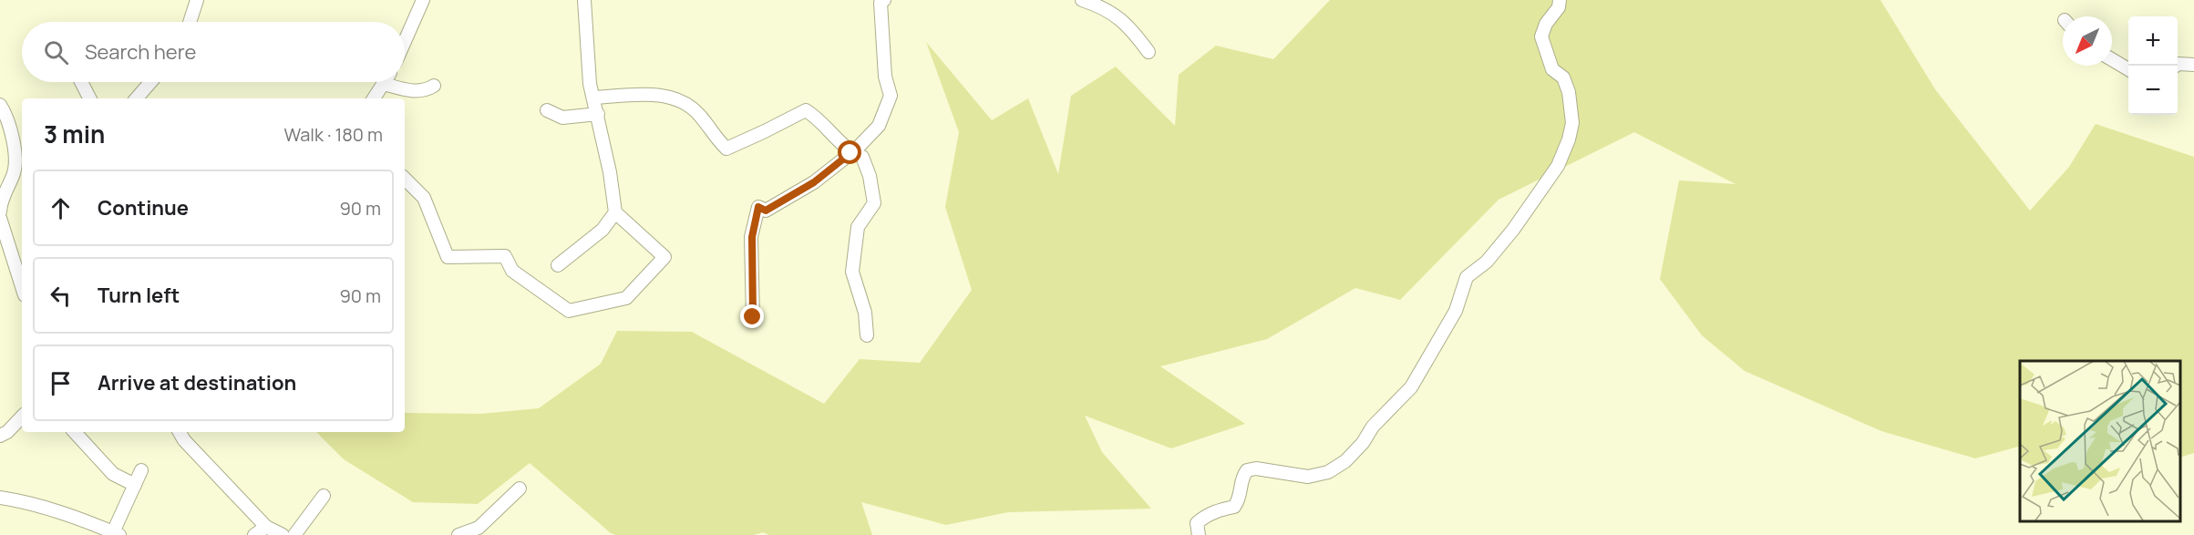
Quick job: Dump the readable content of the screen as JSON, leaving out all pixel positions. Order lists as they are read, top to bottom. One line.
{"north":"bottom left","page":{"map_buttons":["+","−"],"search":"Search here","heading":["3 min","Walk · 180 m"],"list":[["Continue","90 m"],["Turn left","90 m"],"Arrive at destination"]}}
